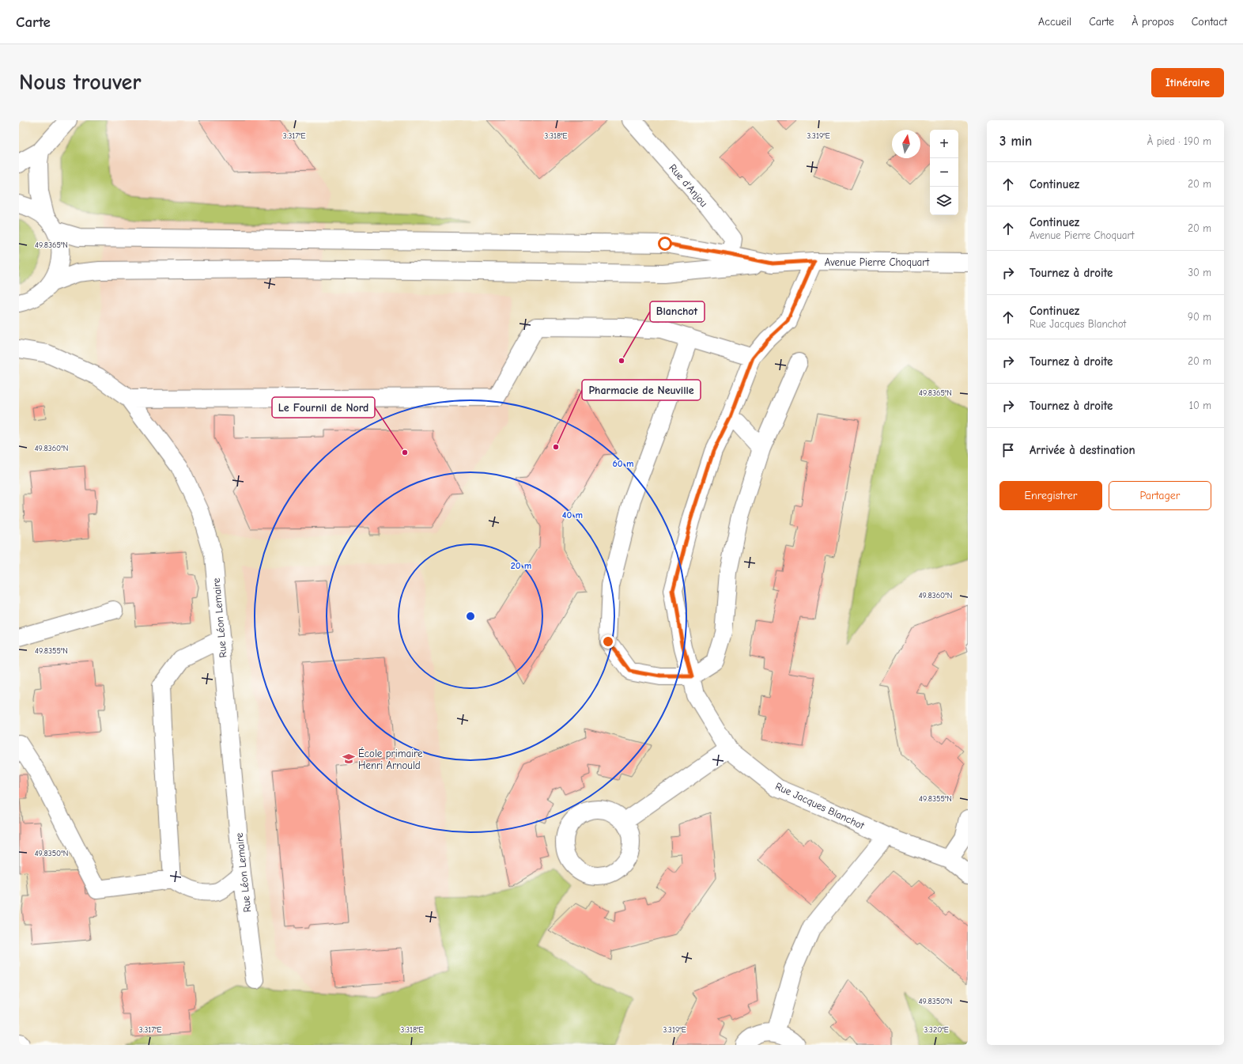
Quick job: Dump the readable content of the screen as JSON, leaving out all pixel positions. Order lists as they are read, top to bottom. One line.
{"streets":{"street":["Rue d'Anjou","Avenue Pierre Choquart","Rue Léon Lemaire","Rue Jacques Blanchot"]},"crossings":[["Rue d'Anjou","Avenue Pierre Choquart"],["Avenue Pierre Choquart","Rue Jacques Blanchot"]],"places":{"other":["Blanchot","Pharmacie de Neuville","Le Fournil de Nord"],"school or university":["École primaire Henri Arnould"]},"north":"top","page":{"header":"Carte","nav":["Accueil","Carte","À propos","Contact"],"buttons":["Itinéraire",["Enregistrer","Partager"]],"title":"Nous trouver","heading":["3 min","À pied · 190 m"],"map_buttons":["+","−"],"list":[["Continuez","20 m"],["Continuez","Avenue Pierre Choquart","20 m"],["Tournez à droite","30 m"],["Continuez","Rue Jacques Blanchot","90 m"],["Tournez à droite","20 m"],["Tournez à droite","10 m"],"Arrivée à destination"]},"coordinates":["3.317°E","3.318°E","3.319°E","49.8365°N","49.8360°N","49.8355°N","49.8350°N","3.320°E"],"rings":["60 m","40 m","20 m"]}
